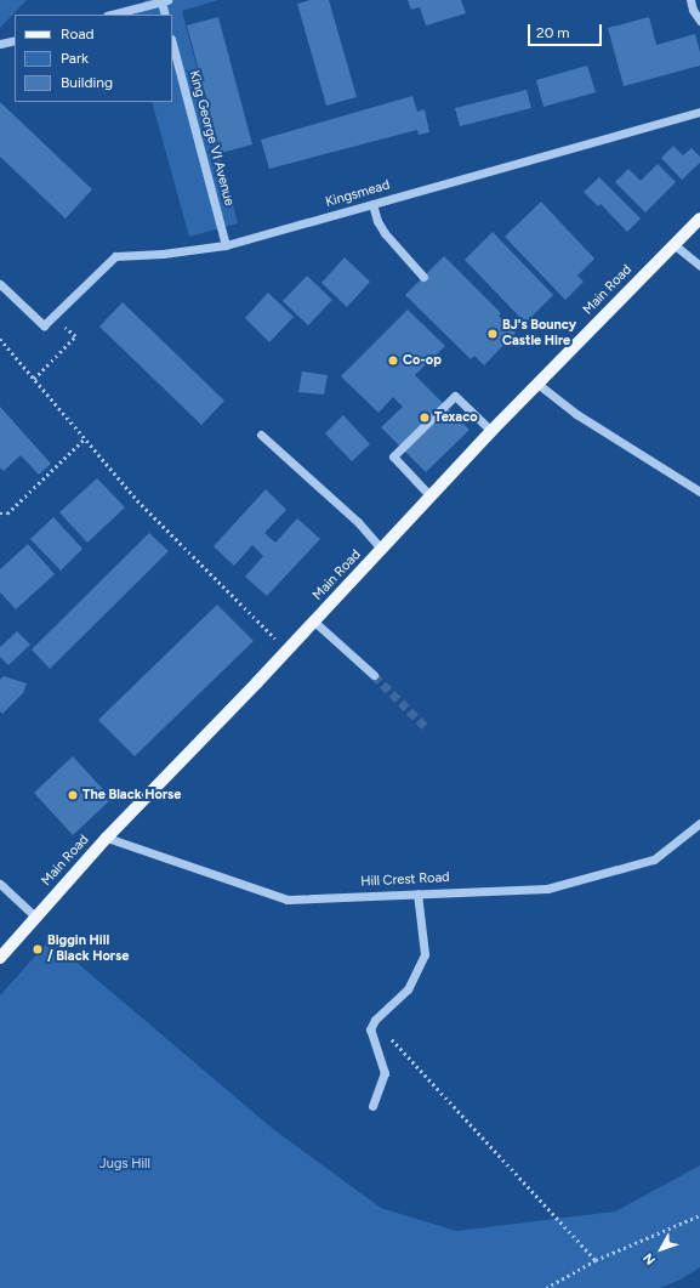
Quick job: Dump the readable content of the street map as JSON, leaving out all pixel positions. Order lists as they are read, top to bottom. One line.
{"streets":{"main road":["Main Road"],"street":["King George VI Avenue","Kingsmead","Hill Crest Road"]},"crossings":[["King George VI Avenue","Kingsmead"],["Main Road","Hill Crest Road"]],"parks":["Jugs Hill"],"places":["BJ's Bouncy Castle Hire","Co-op","Texaco","The Black Horse","Biggin Hill / Black Horse"],"legend":["Road","Park","Building"],"scale_bar":"20 m","north":"bottom left"}
